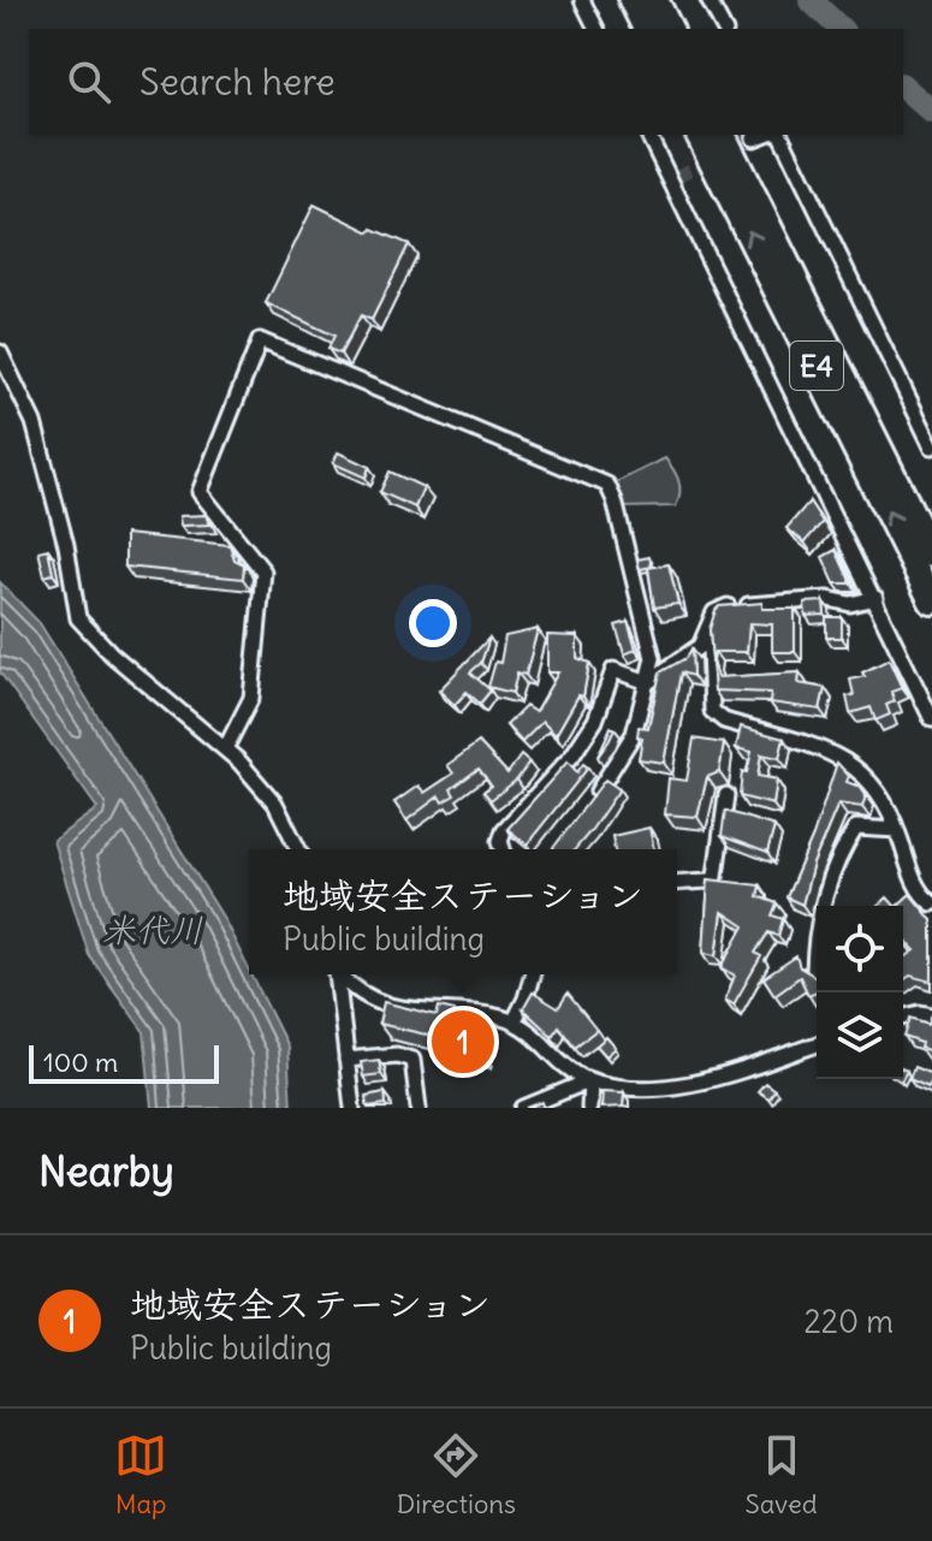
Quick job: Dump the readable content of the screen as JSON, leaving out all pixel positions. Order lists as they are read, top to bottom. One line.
{"streets":{"highway":["E4"]},"water":["米代川"],"scale_bar":"100 m","page":{"search":"Search here","popup":["地域安全ステーション","Public building"],"pins":"1","scale":"100 m","heading":"Nearby","list":[{"mark":"1","name":"地域安全ステーション","note":"Public building","value":"220 m"}],"nav":["Map","Directions","Saved"]}}
